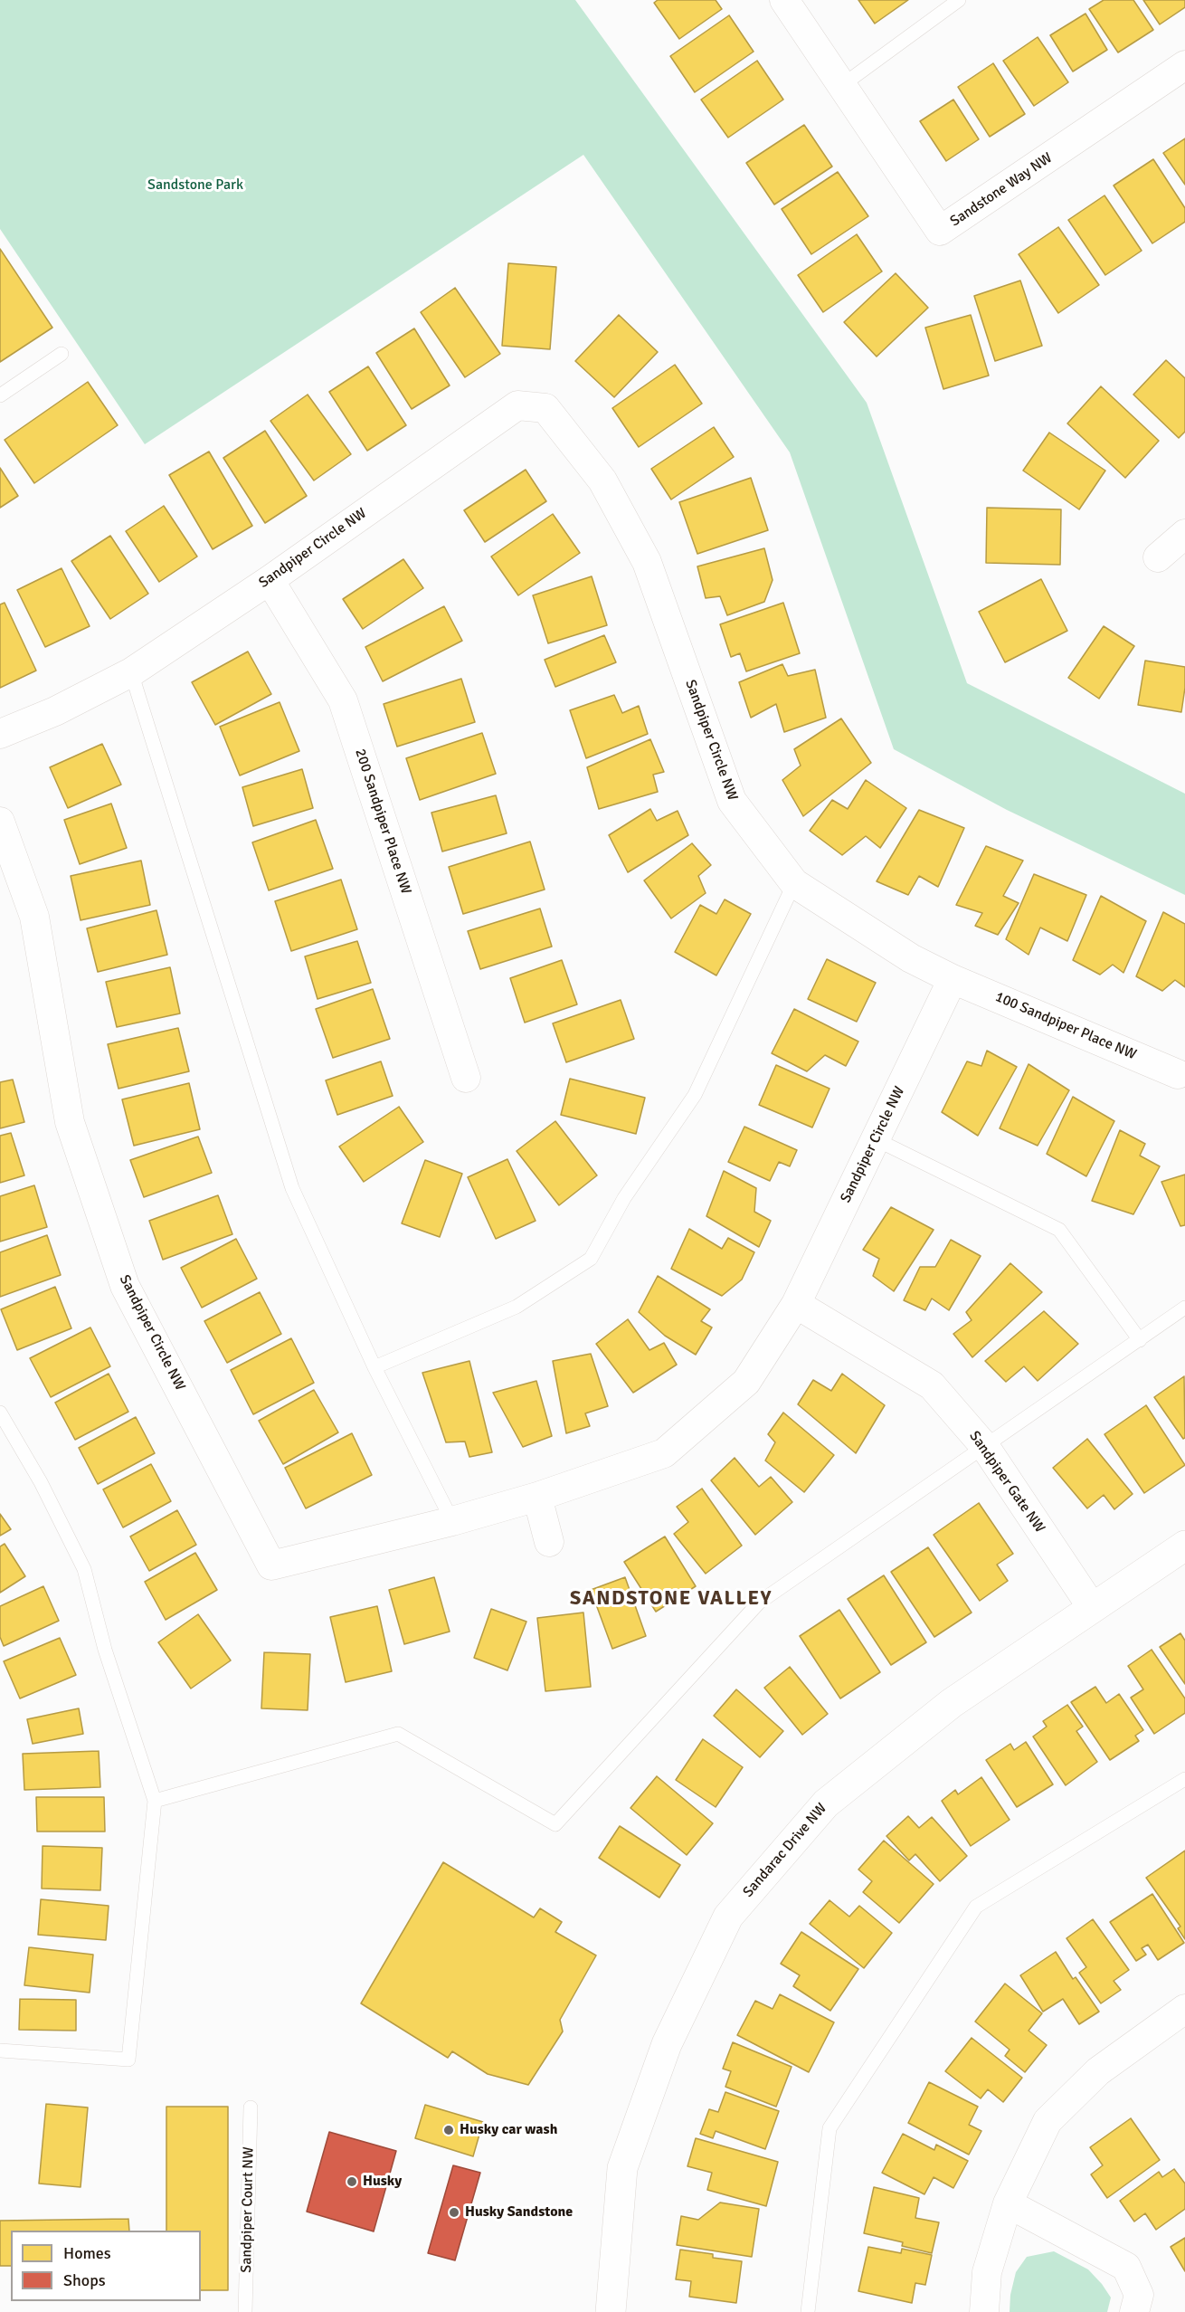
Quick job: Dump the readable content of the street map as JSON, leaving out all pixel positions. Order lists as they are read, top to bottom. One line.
{"streets":{"street":["Sandstone Way NW","Sandpiper Circle NW","200 Sandpiper Place NW","100 Sandpiper Place NW","Sandpiper Gate NW","Sandarac Drive NW"],"lane":["Sandpiper Court NW"]},"crossings":[["Sandpiper Circle NW","200 Sandpiper Place NW"],["Sandpiper Circle NW","100 Sandpiper Place NW"],["Sandpiper Circle NW","Sandpiper Gate NW"],["Sandpiper Gate NW","Sandarac Drive NW"]],"districts":["SANDSTONE VALLEY"],"parks":["Sandstone Park"],"places":["Husky car wash","Husky","Husky Sandstone"],"legend":["Homes","Shops"]}
